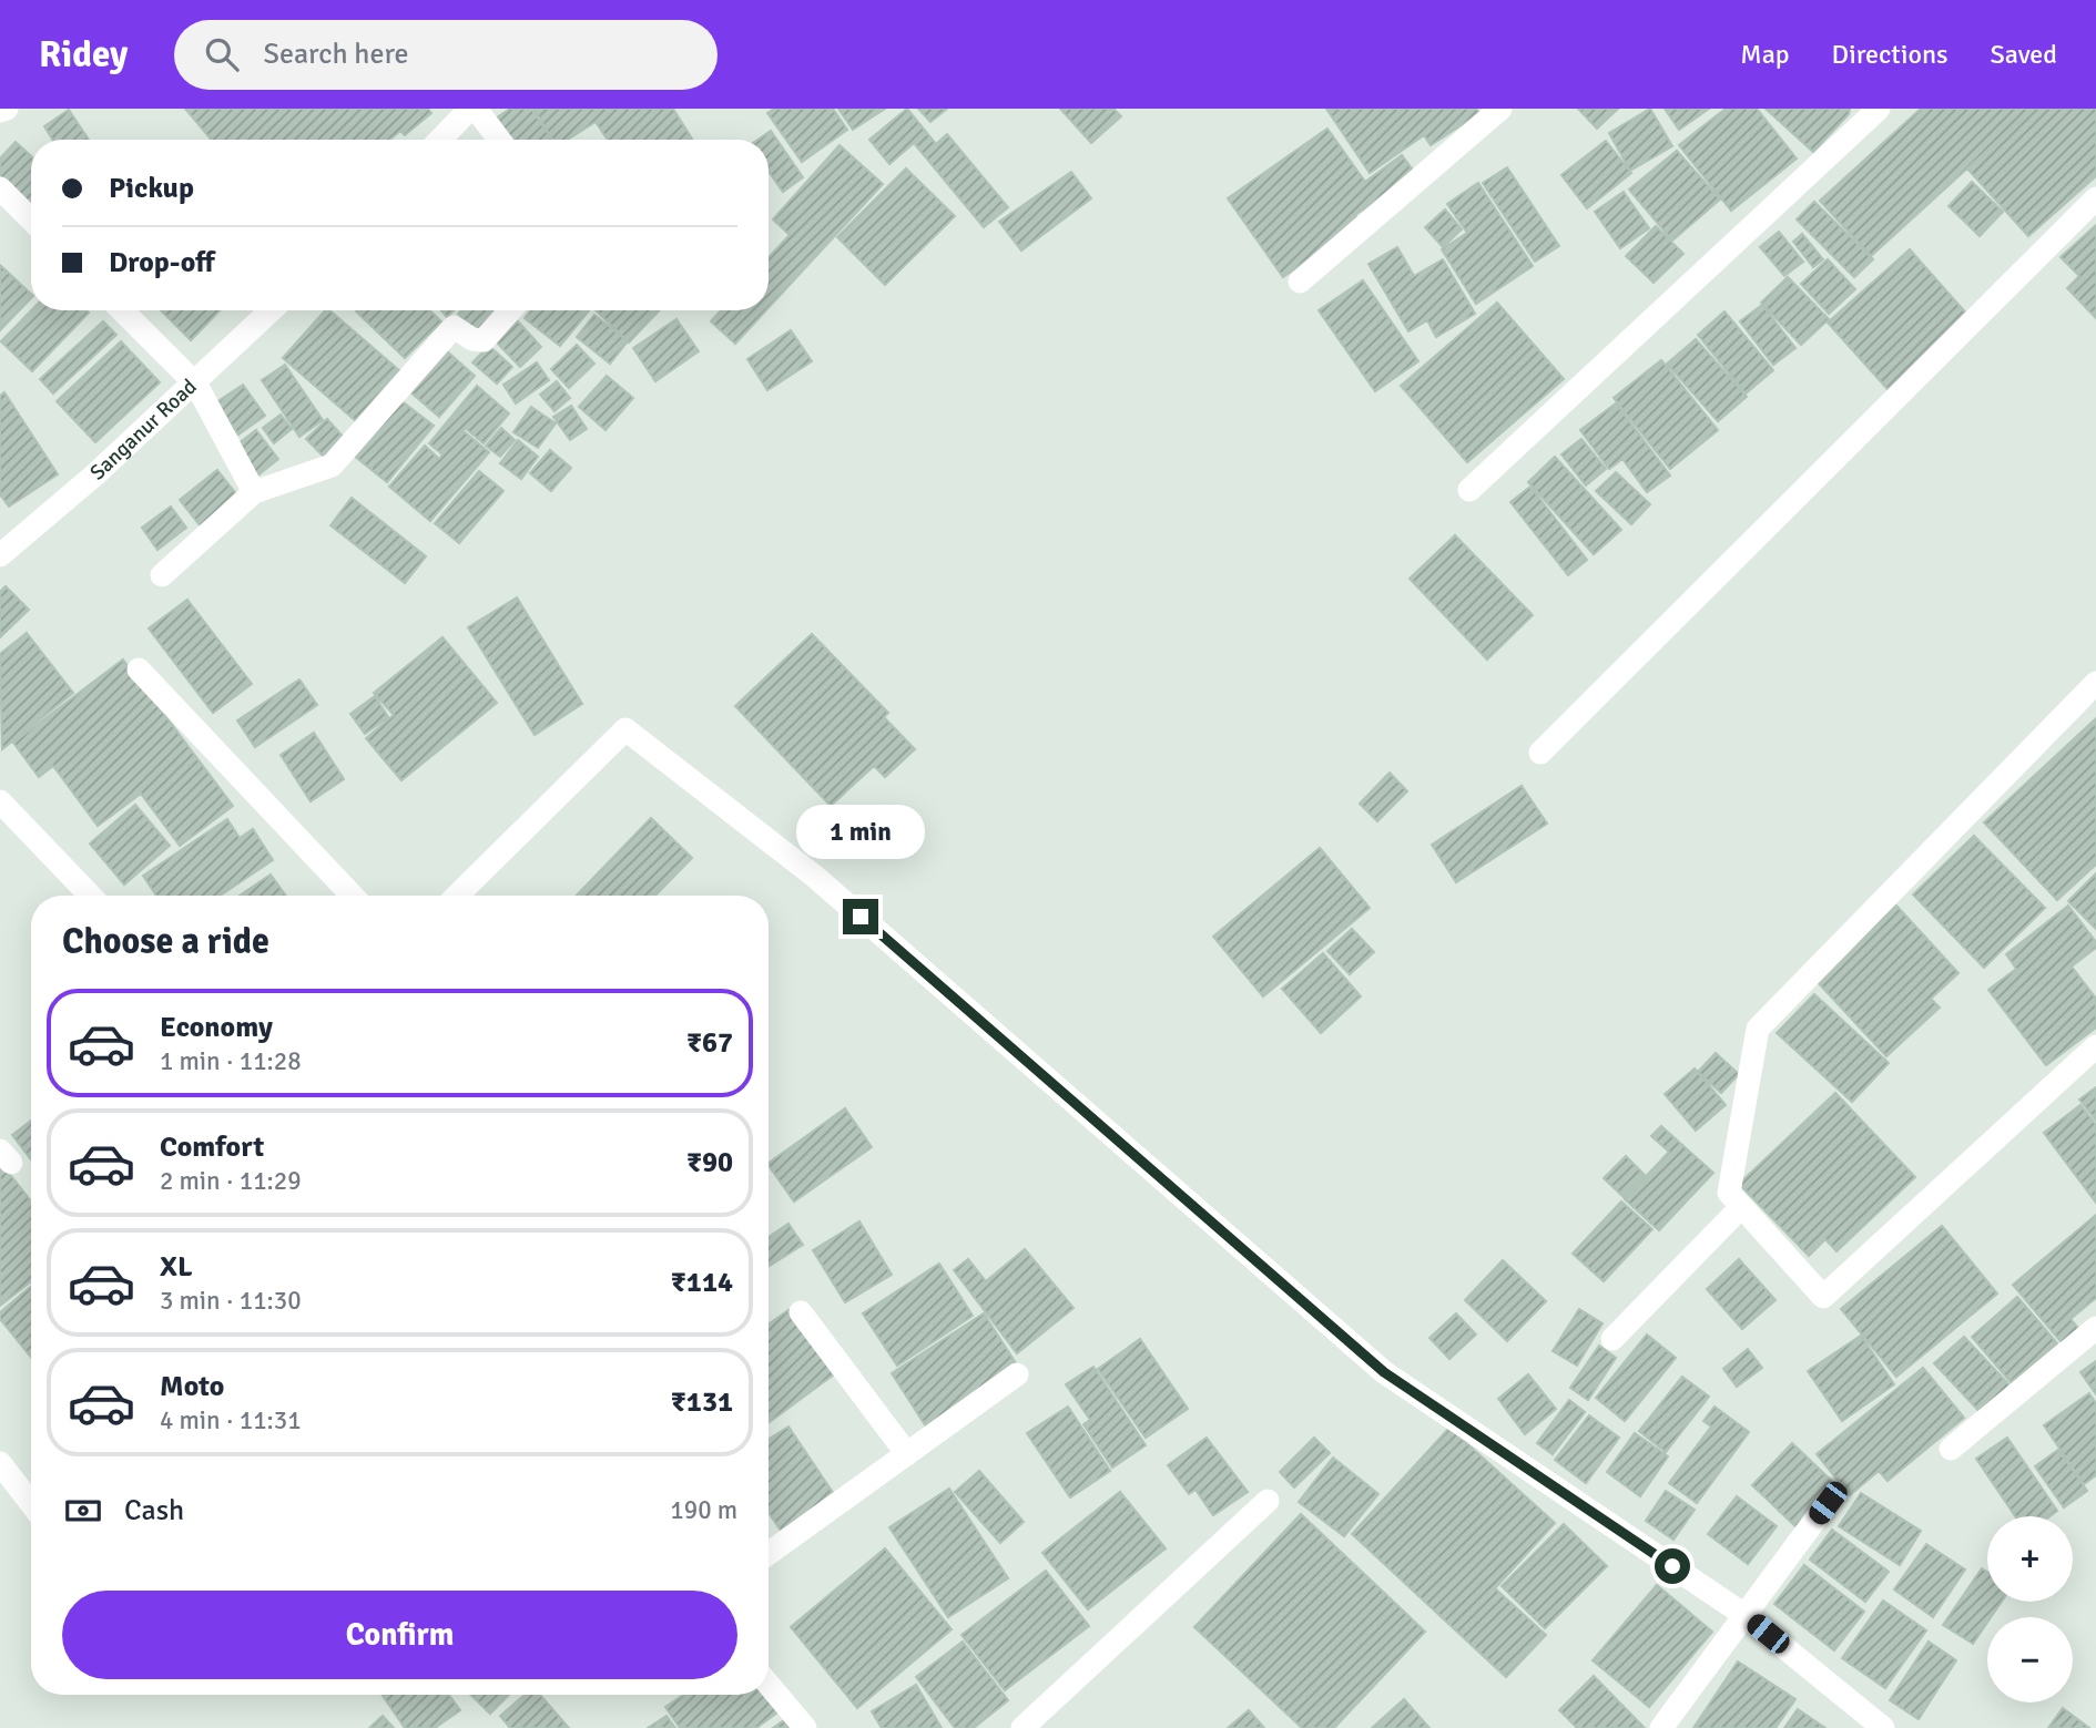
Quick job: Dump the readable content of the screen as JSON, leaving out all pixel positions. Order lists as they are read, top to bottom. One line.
{"streets":{"street":["Sanganur Road"]},"page":{"header":"Ridey","search":"Search here","nav":["Map","Directions","Saved"],"banner":["Pickup","Drop-off"],"bubble":"1 min","heading":"Choose a ride","list":[{"name":"Economy","note":"1 min · 11:28","value":"₹67"},{"name":"Comfort","note":"2 min · 11:29","value":"₹90"},{"name":"XL","note":"3 min · 11:30","value":"₹114"},{"name":"Moto","note":"4 min · 11:31","value":"₹131"}],"pay":["Cash","190 m"],"map_buttons":["+","−"],"buttons":"Confirm"}}
